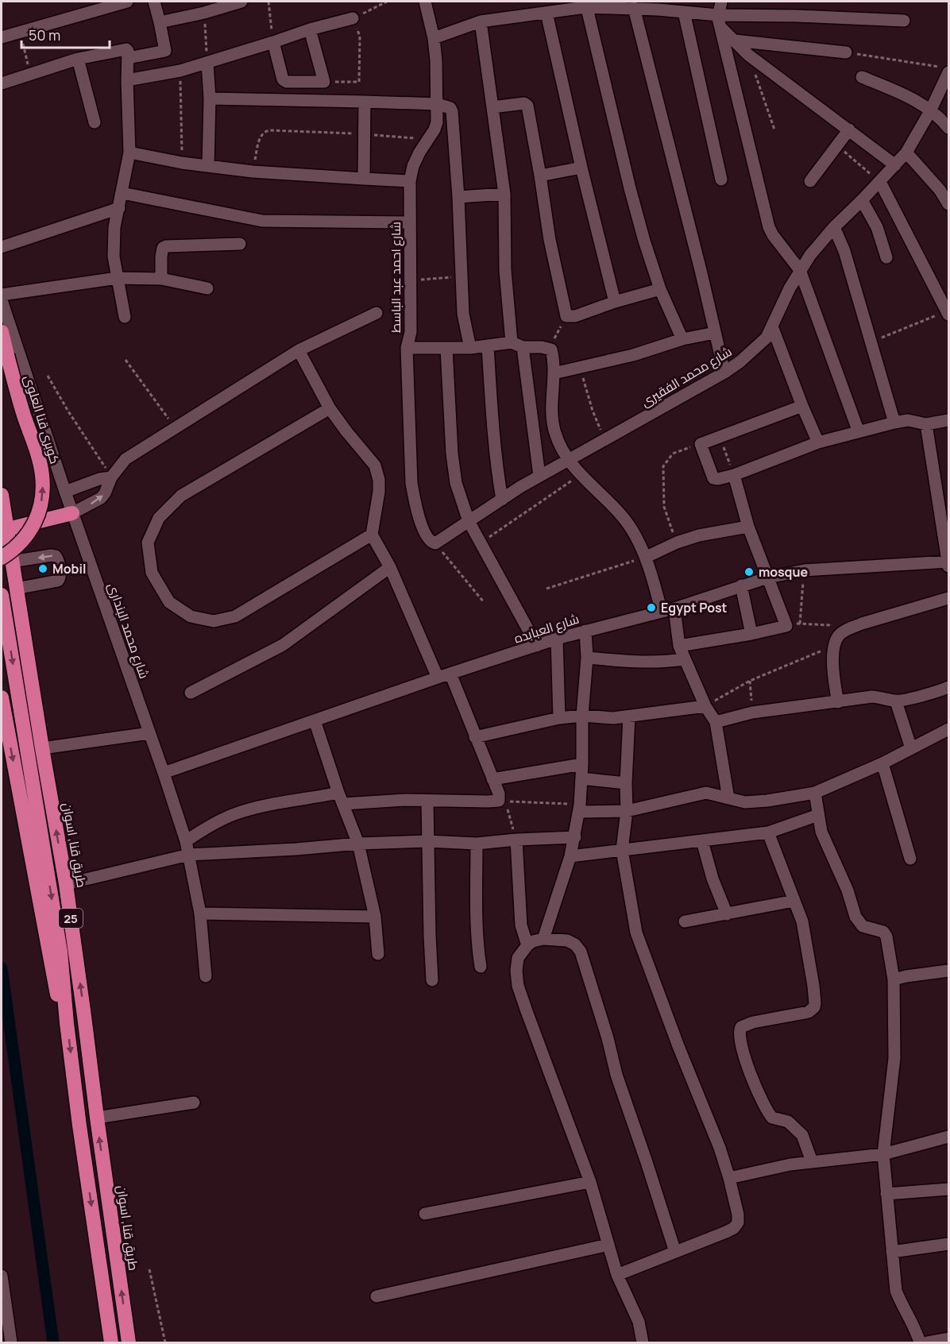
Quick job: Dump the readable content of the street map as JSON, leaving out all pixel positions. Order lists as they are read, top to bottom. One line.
{"streets":{"highway":["كوبرى قنا العلوى","طريق قنا, اسوان","25"],"street":["شارع احمد عبد الباسط","شارع محمد الفقيرى","شارع العبابده","شارع محمد البندارى"]},"crossings":[["شارع احمد عبد الباسط","شارع محمد الفقيرى"],["كوبرى قنا العلوى","طريق قنا, اسوان"],["شارع العبابده","شارع محمد البندارى"]],"one_way":["كوبرى قنا العلوى"],"places":["Mobil","mosque","Egypt Post"],"scale_bar":"50 m"}
